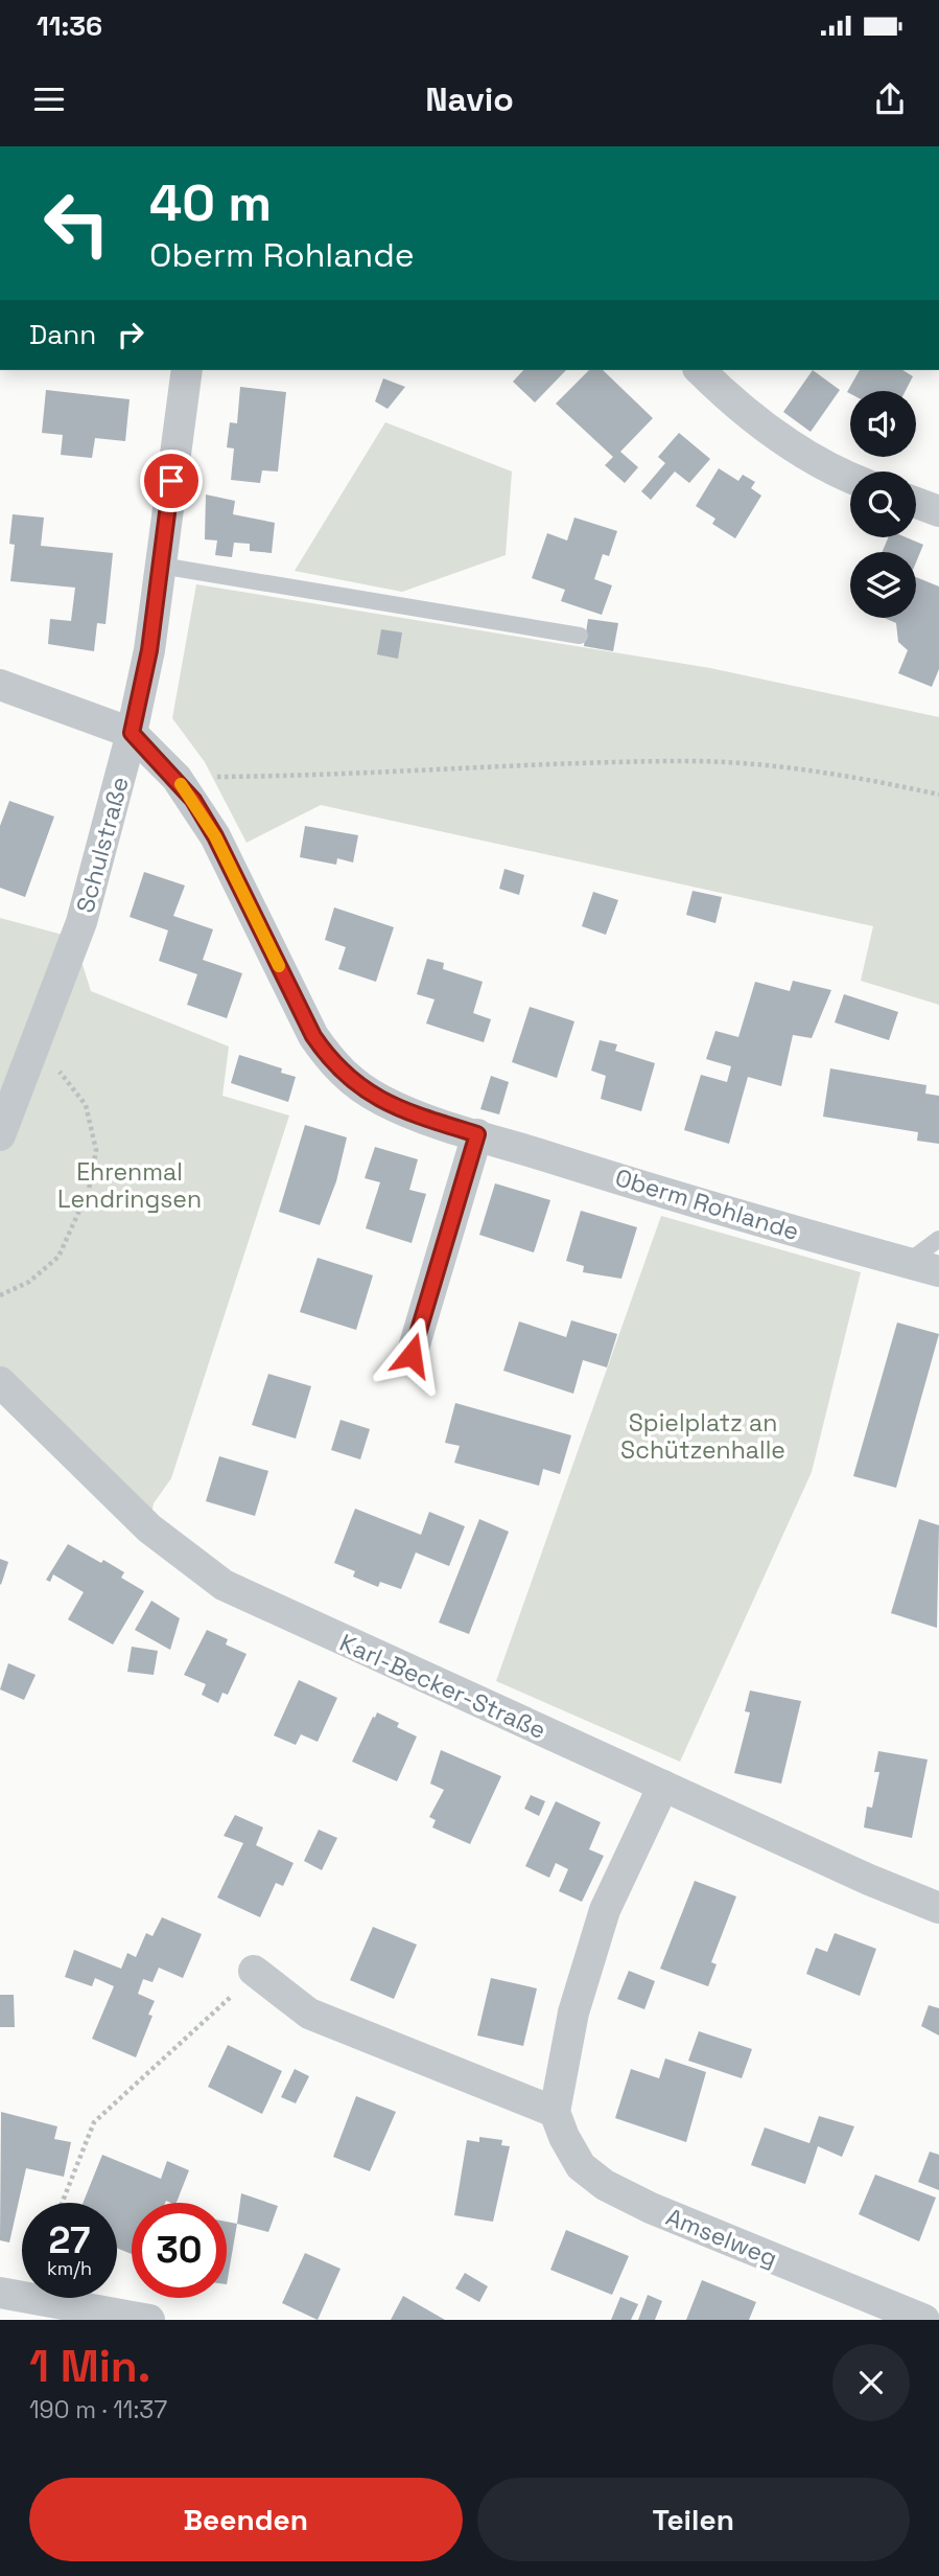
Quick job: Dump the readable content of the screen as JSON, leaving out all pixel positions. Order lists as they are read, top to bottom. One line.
{"streets":{"street":["Schulstraße","Oberm Rohlande","Karl-Becker-Straße","Amselweg"]},"crossings":[["Schulstraße","Oberm Rohlande"],["Karl-Becker-Straße","Amselweg"]],"parks":["Ehrenmal Lendringsen","Spielplatz an Schützenhalle"],"page":{"status":"11:36","header":"Navio","turn":["40 m","Oberm Rohlande"],"then":"Dann","speed":"27 km/h","limit":"30","heading":["1 Min.","190 m · 11:37"],"buttons":["Beenden","Teilen"]}}
